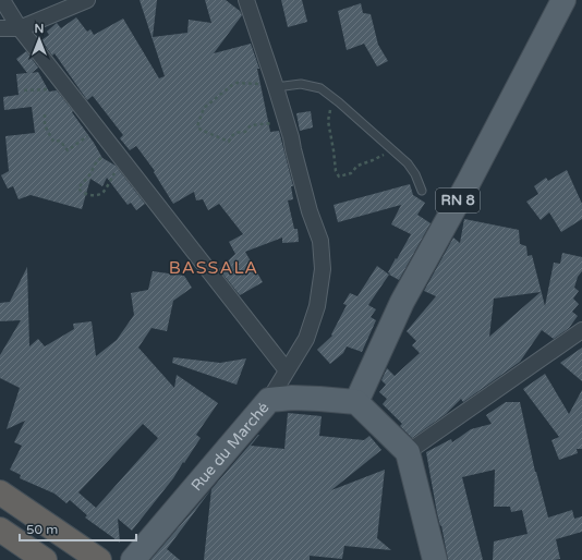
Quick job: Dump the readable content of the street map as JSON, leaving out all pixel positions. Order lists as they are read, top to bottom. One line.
{"streets":{"main road":["RN 8","Rue du Marché"]},"crossings":[["RN 8","Rue du Marché"]],"districts":["BASSALA"],"scale_bar":"50 m","north":"top"}
